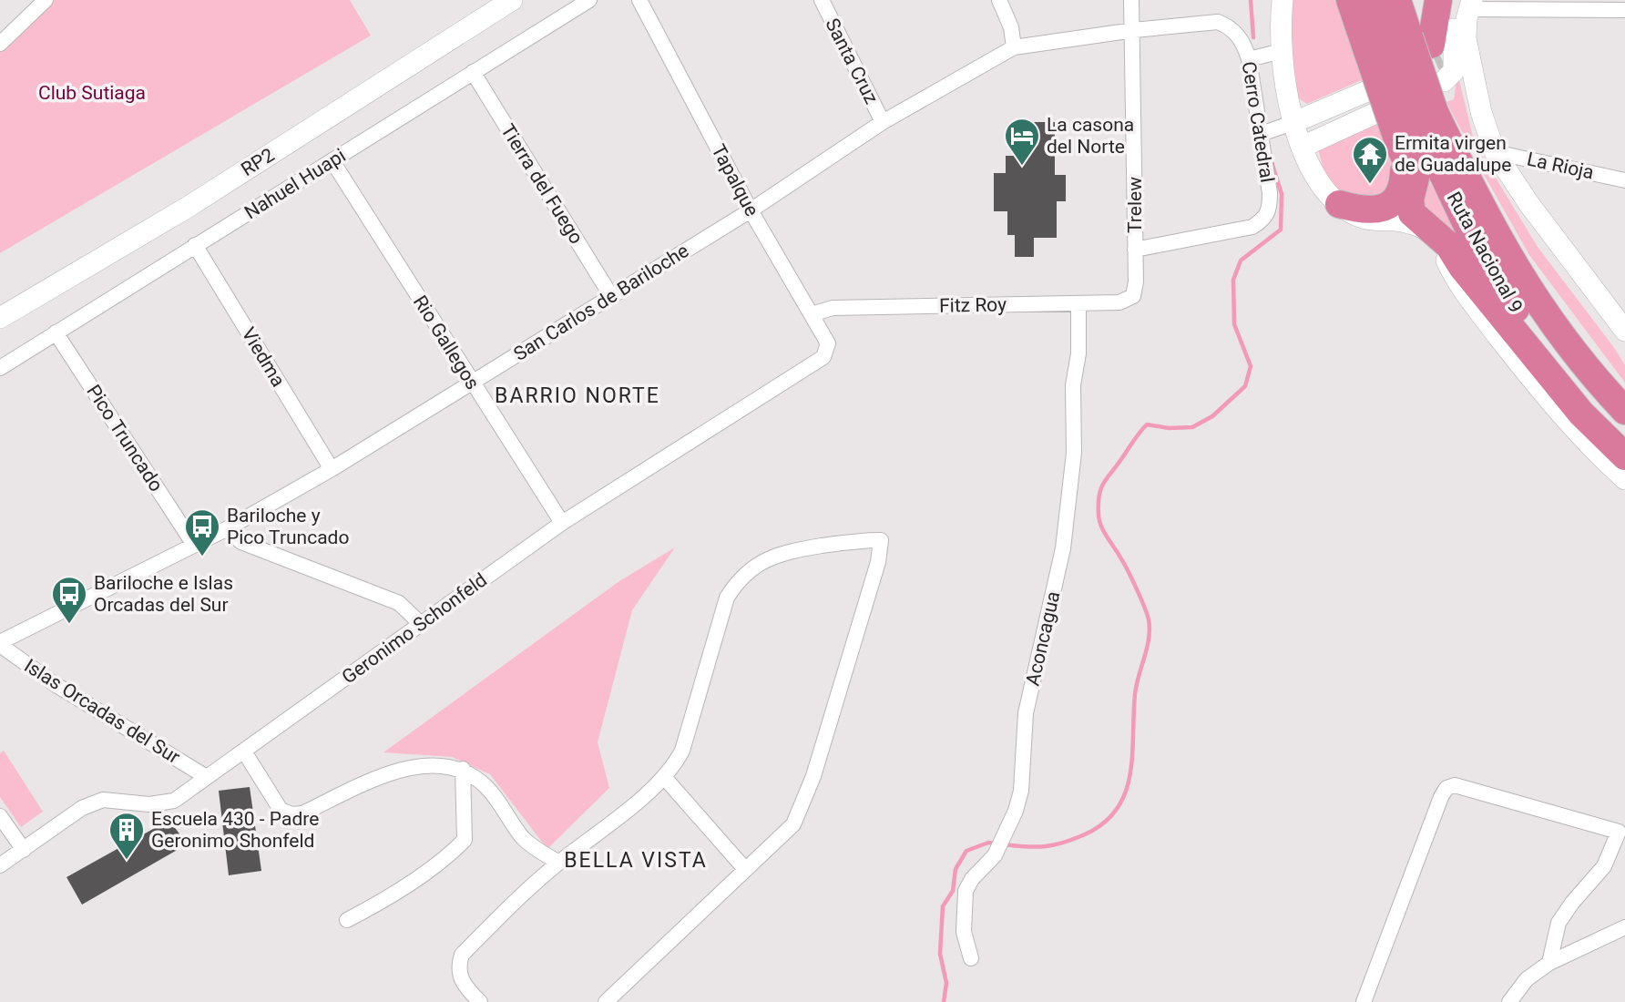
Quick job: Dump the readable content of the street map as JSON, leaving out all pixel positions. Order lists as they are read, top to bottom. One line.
{"streets":{"highway":["Ruta Nacional 9"],"street":["Santa Cruz","Cerro Catedral","RP2","La Rioja","Tapalque","Nahuel Huapi","Tierra del Fuego","Trelew","San Carlos de Bariloche","Fitz Roy","Rio Gallegos","Viedma","Pico Truncado","Geronimo Schonfeld","Aconcagua","Islas Orcadas del Sur"]},"crossings":[["Santa Cruz","San Carlos de Bariloche"],["Cerro Catedral","Trelew"],["Cerro Catedral","San Carlos de Bariloche"],["Tapalque","San Carlos de Bariloche"],["Tapalque","Fitz Roy"],["Tapalque","Geronimo Schonfeld"],["Nahuel Huapi","Tierra del Fuego"],["Nahuel Huapi","Rio Gallegos"],["Nahuel Huapi","Viedma"],["Nahuel Huapi","Pico Truncado"],["Tierra del Fuego","San Carlos de Bariloche"],["Trelew","San Carlos de Bariloche"],["Trelew","Fitz Roy"],["San Carlos de Bariloche","Rio Gallegos"],["San Carlos de Bariloche","Viedma"],["San Carlos de Bariloche","Pico Truncado"],["San Carlos de Bariloche","Islas Orcadas del Sur"],["Fitz Roy","Aconcagua"],["Rio Gallegos","Geronimo Schonfeld"],["Geronimo Schonfeld","Islas Orcadas del Sur"]],"districts":["BARRIO NORTE","BELLA VISTA"],"parks":["Club Sutiaga"],"places":{"hotel":["La casona del Norte"],"temple":["Ermita virgen de Guadalupe"],"bus stop":["Bariloche y Pico Truncado","Bariloche e Islas Orcadas del Sur"],"building":["Escuela 430 - Padre Geronimo Shonfeld"]}}
